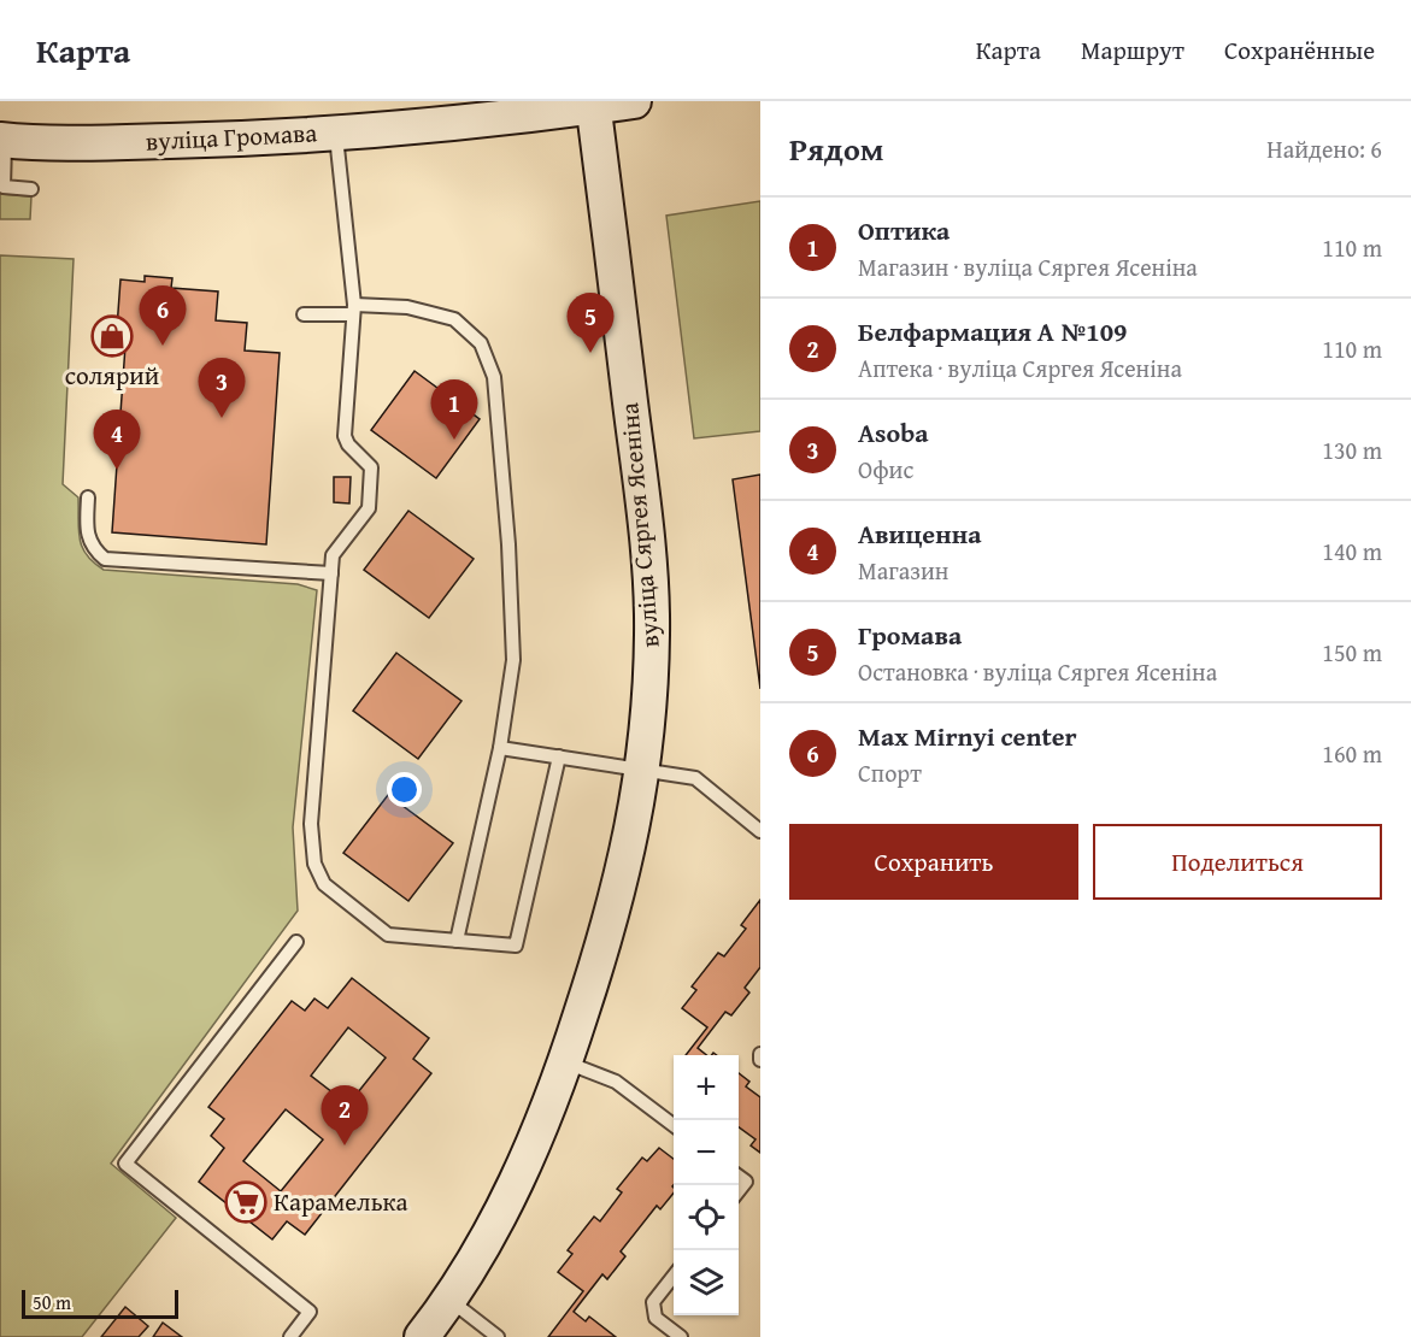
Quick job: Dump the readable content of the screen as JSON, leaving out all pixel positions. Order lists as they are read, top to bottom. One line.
{"streets":{"main road":["вуліца Громава","вуліца Сяргея Ясеніна"]},"crossings":[["вуліца Громава","вуліца Сяргея Ясеніна"]],"places":{"shop":["солярий"],"supermarket":["Карамелька"]},"scale_bar":"50 m","page":{"header":"Карта","nav":["Карта","Маршрут","Сохранённые"],"heading":["Рядом","Найдено: 6"],"list":[{"mark":"1","name":"Оптика","note":"Магазин · вуліца Сяргея Ясеніна","value":"110 m"},{"mark":"2","name":"Белфармация А №109","note":"Аптека · вуліца Сяргея Ясеніна","value":"110 m"},{"mark":"3","name":"Asoba","note":"Офис","value":"130 m"},{"mark":"4","name":"Авиценна","note":"Магазин","value":"140 m"},{"mark":"5","name":"Громава","note":"Остановка · вуліца Сяргея Ясеніна","value":"150 m"},{"mark":"6","name":"Max Mirnyi center","note":"Спорт","value":"160 m"}],"pins":["6","5","3","1","4","2"],"buttons":["Сохранить","Поделиться"],"map_buttons":["+","−"],"scale":"50 m"}}
